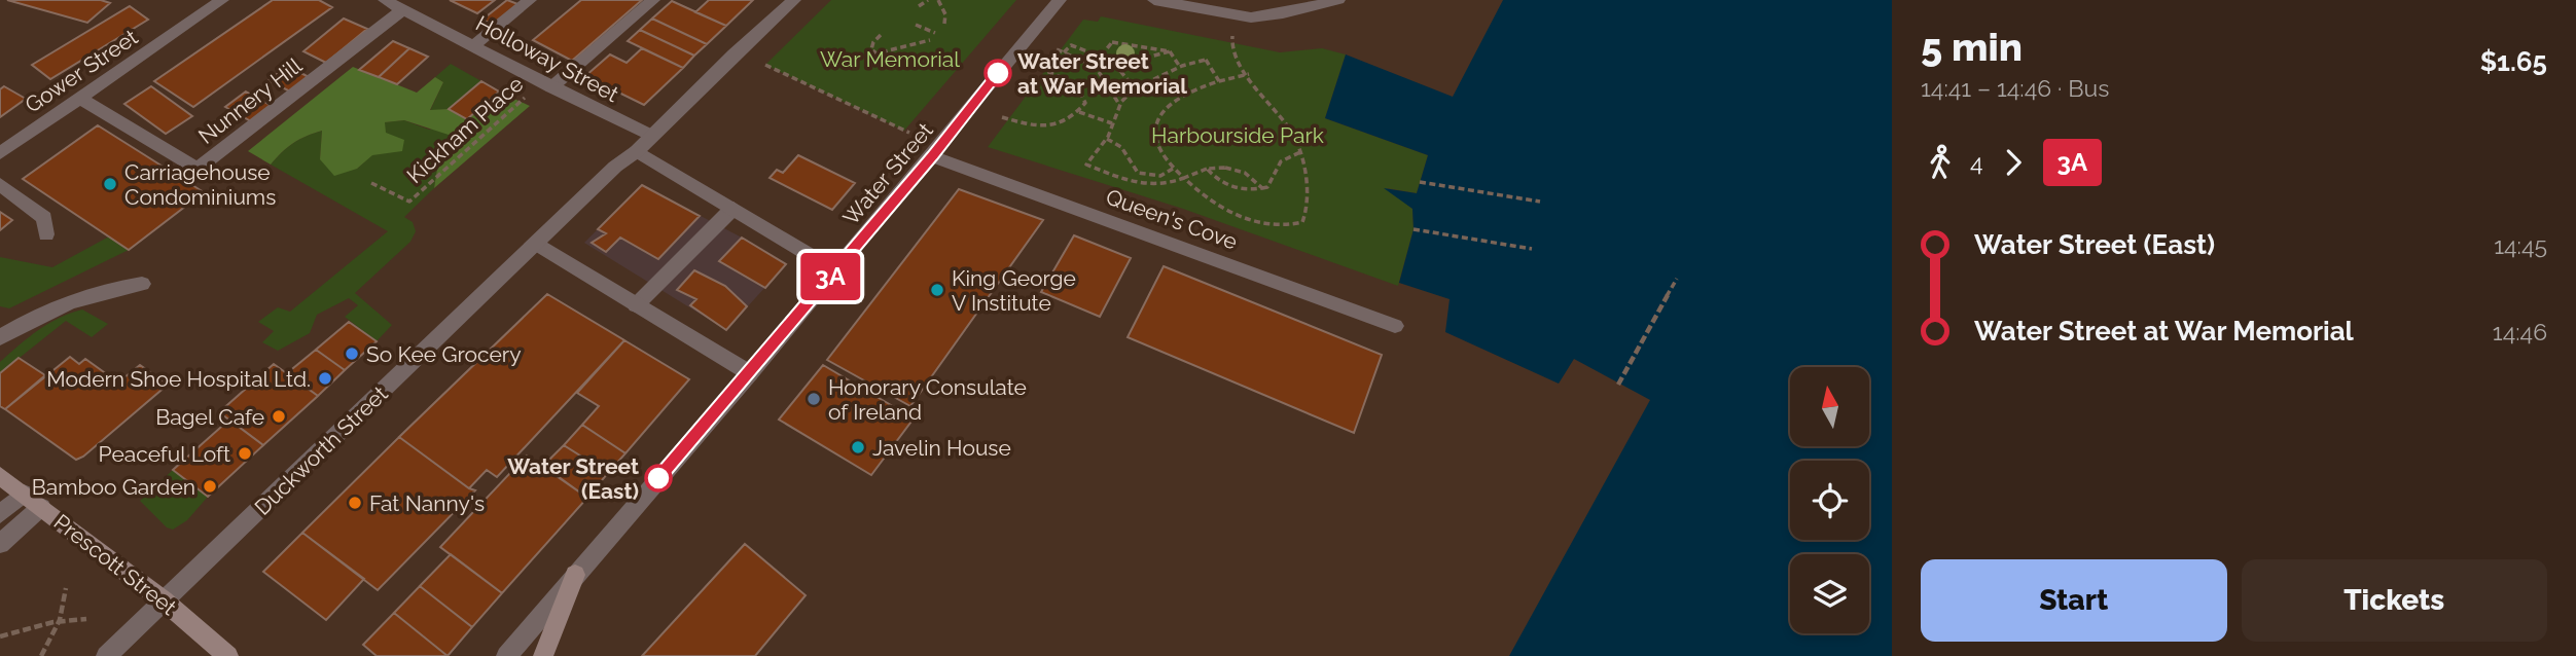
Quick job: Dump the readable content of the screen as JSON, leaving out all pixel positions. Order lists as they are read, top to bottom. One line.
{"streets":{"main road":["Prescott Street"],"street":["Holloway Street","Gower Street","Nunnery Hill","Water Street","Queen's Cove","Duckworth Street"],"path":["Kickham Place"]},"crossings":[["Holloway Street","Nunnery Hill"],["Holloway Street","Kickham Place"],["Holloway Street","Duckworth Street"],["Gower Street","Nunnery Hill"],["Water Street","Queen's Cove"],["Duckworth Street","Prescott Street"]],"parks":["War Memorial","Harbourside Park"],"places":["Water Street at War Memorial","Carriagehouse Condominiums","King George V Institute","So Kee Grocery","Modern Shoe Hospital Ltd.","Honorary Consulate of Ireland","Bagel Cafe","Javelin House","Peaceful Loft","Water Street (East)","Bamboo Garden","Fat Nanny's"],"lines":["bus line 3A"],"north":"top","page":{"on_map":"3A","heading":["5 min","14:41 – 14:46 · Bus","$1.65"],"legs":["4","3A"],"list":[{"name":"Water Street (East)","value":"14:45"},{"name":"Water Street at War Memorial","value":"14:46"}],"buttons":["Start","Tickets"]}}
